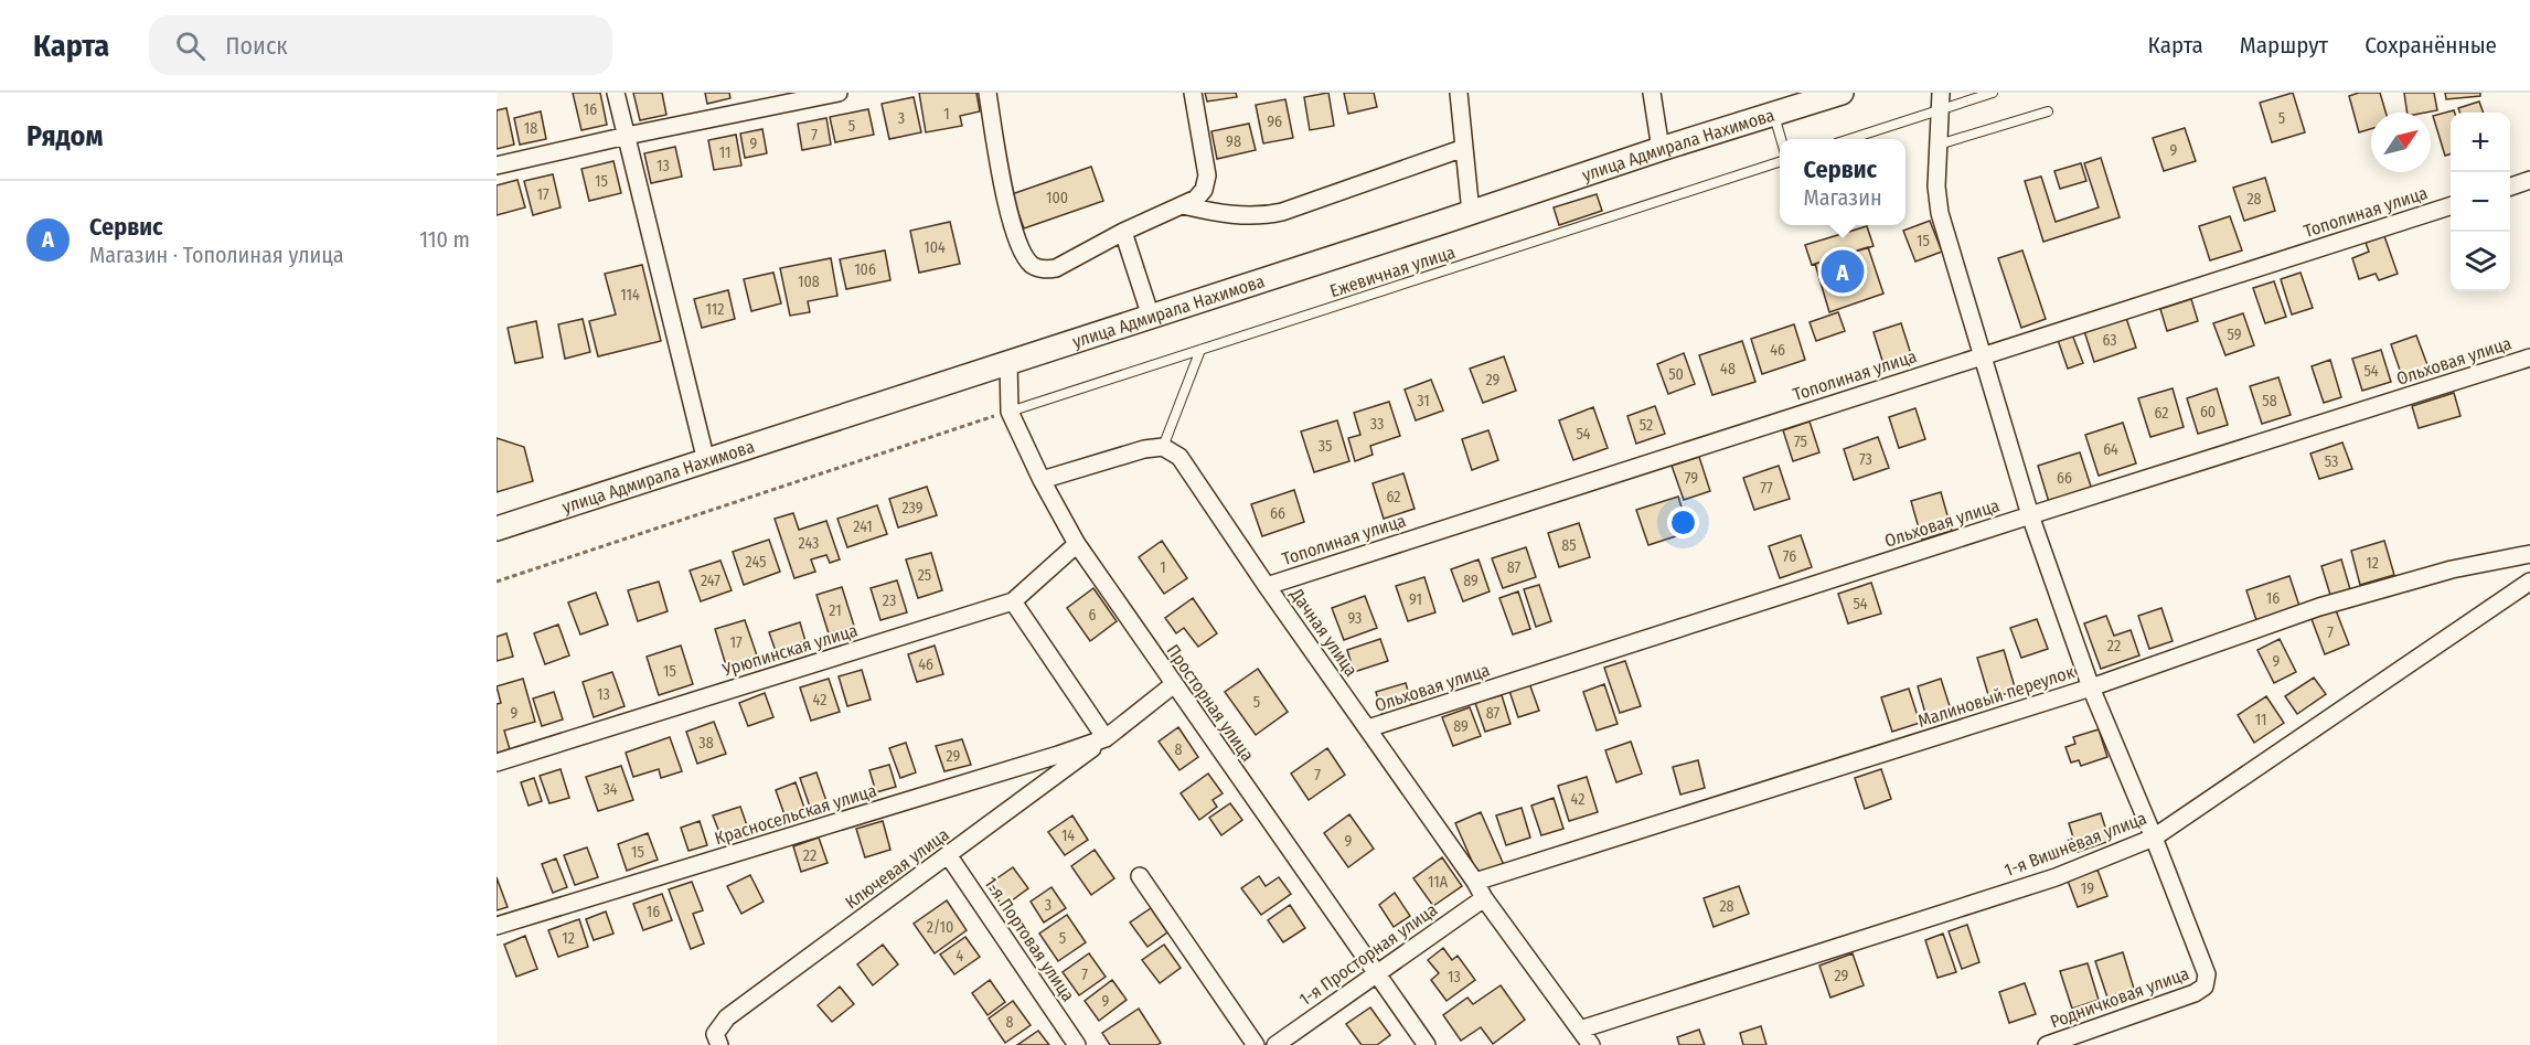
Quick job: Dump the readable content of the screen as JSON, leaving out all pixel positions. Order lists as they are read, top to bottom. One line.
{"streets":{"main road":["улица Адмирала Нахимова"],"street":["Тополиная улица","Ольховая улица","Дачная улица","Урюпинская улица","Малиновый переулок","Просторная улица","Красносельская улица","1-я Вишнёвая улица","Ключевая улица","1-я Портовая улица","1-я Просторная улица","Родничковая улица"],"lane":["Ежевичная улица"]},"crossings":[["улица Адмирала Нахимова","Просторная улица"],["Тополиная улица","Дачная улица"],["Ежевичная улица","Просторная улица"],["Ольховая улица","Дачная улица"],["Дачная улица","Малиновый переулок"],["Дачная улица","1-я Вишнёвая улица"],["Дачная улица","1-я Просторная улица"],["Урюпинская улица","Просторная улица"],["Просторная улица","Ключевая улица"],["Просторная улица","1-я Просторная улица"],["Красносельская улица","Ключевая улица"],["1-я Вишнёвая улица","Родничковая улица"],["Ключевая улица","1-я Портовая улица"]],"house_numbers":["16","1","3","5","96","5","18","7","98","9","9","11","13","15","17","100","28","15","104","106","108","114","112","59","63","46","48","54","50","29","31","58","60","62","33","52","54","75","35","64","73","53","79","66","77","62","239","66","241","243","85","76","245","12","1","87","25","247","89","16","91","23","54","21","6","93","7","17","22","9","46","15","13","42","5","9","87","11","89","38","8","29","7","34","42","14","9","15","22","11А","19","3","28","16","2/10","12","5","4","7","29","13","9","8"],"north":"top right","page":{"header":"Карта","search":"Поиск","nav":["Карта","Маршрут","Сохранённые"],"heading":"Рядом","map_buttons":["+","−"],"popup":["Сервис","Магазин"],"list":[{"mark":"A","name":"Сервис","note":"Магазин · Тополиная улица","value":"110 m"}],"pins":"A"}}
